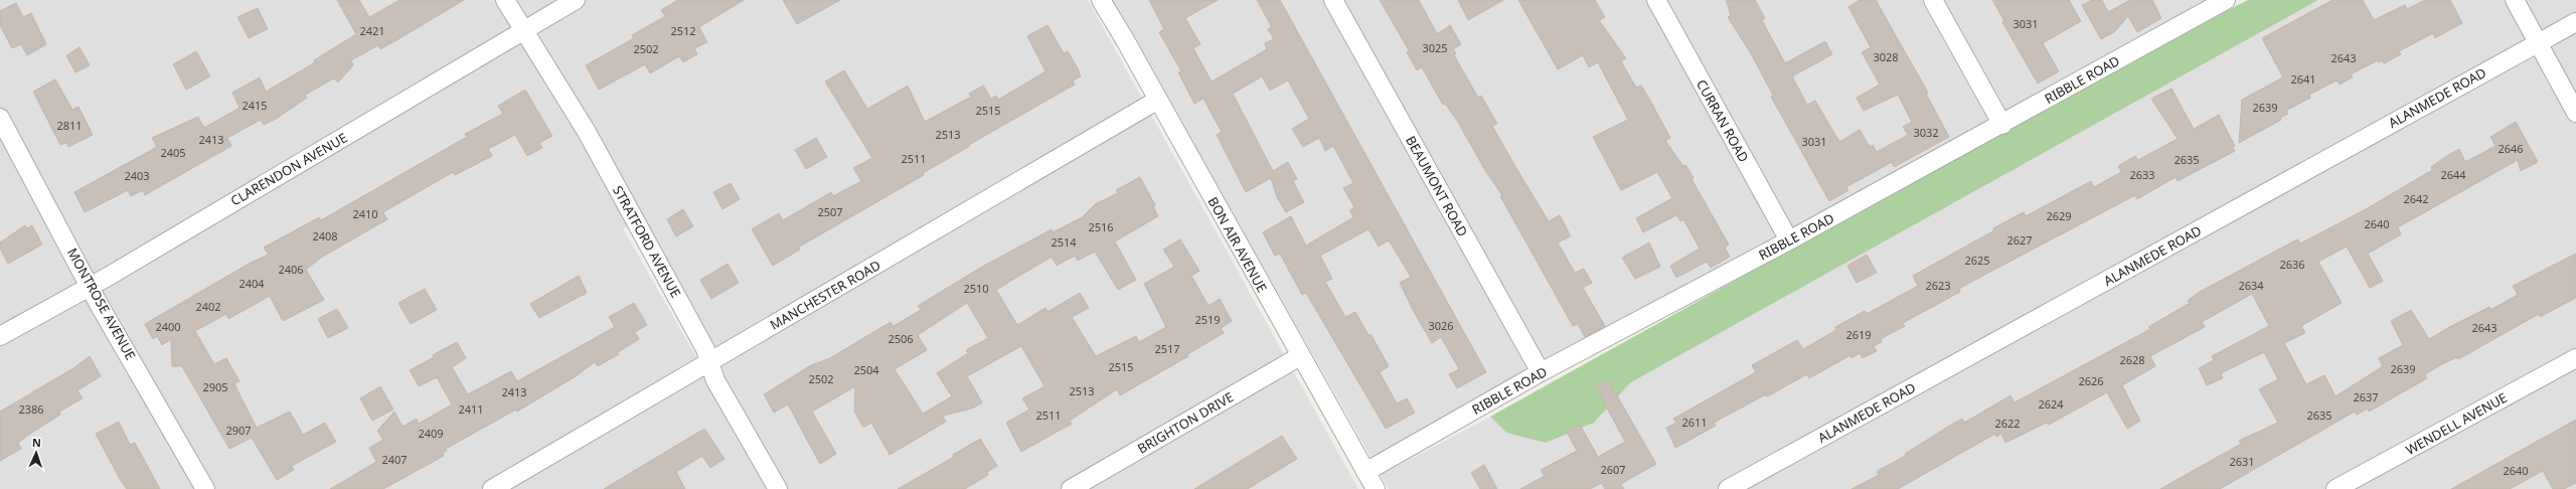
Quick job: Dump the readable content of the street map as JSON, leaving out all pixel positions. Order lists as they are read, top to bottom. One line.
{"streets":{"street":["RIBBLE ROAD","ALANMEDE ROAD","CURRAN ROAD","CLARENDON AVENUE","BEAUMONT ROAD","STRATFORD AVENUE","BON AIR AVENUE","MANCHESTER ROAD","MONTROSE AVENUE","BRIGHTON DRIVE","WENDELL AVENUE"]},"crossings":[["RIBBLE ROAD","CURRAN ROAD"],["RIBBLE ROAD","BEAUMONT ROAD"],["RIBBLE ROAD","BON AIR AVENUE"],["CLARENDON AVENUE","STRATFORD AVENUE"],["CLARENDON AVENUE","MONTROSE AVENUE"],["STRATFORD AVENUE","MANCHESTER ROAD"],["BON AIR AVENUE","MANCHESTER ROAD"],["BON AIR AVENUE","BRIGHTON DRIVE"]],"house_numbers":["3031","2421","2512","3025","2502","3028","2643","2641","2415","2639","2515","2811","3032","2513","2413","3031","2646","2405","2511","2635","2633","2644","2403","2642","2507","2410","2629","2640","2516","2408","2627","2514","2625","2636","2406","2404","2623","2634","2510","2402","2519","3026","2400","2643","2619","2506","2517","2628","2515","2639","2504","2502","2626","2905","2513","2413","2637","2624","2386","2411","2511","2635","2611","2622","2907","2409","2407","2631","2607","2640"],"north":"top"}
